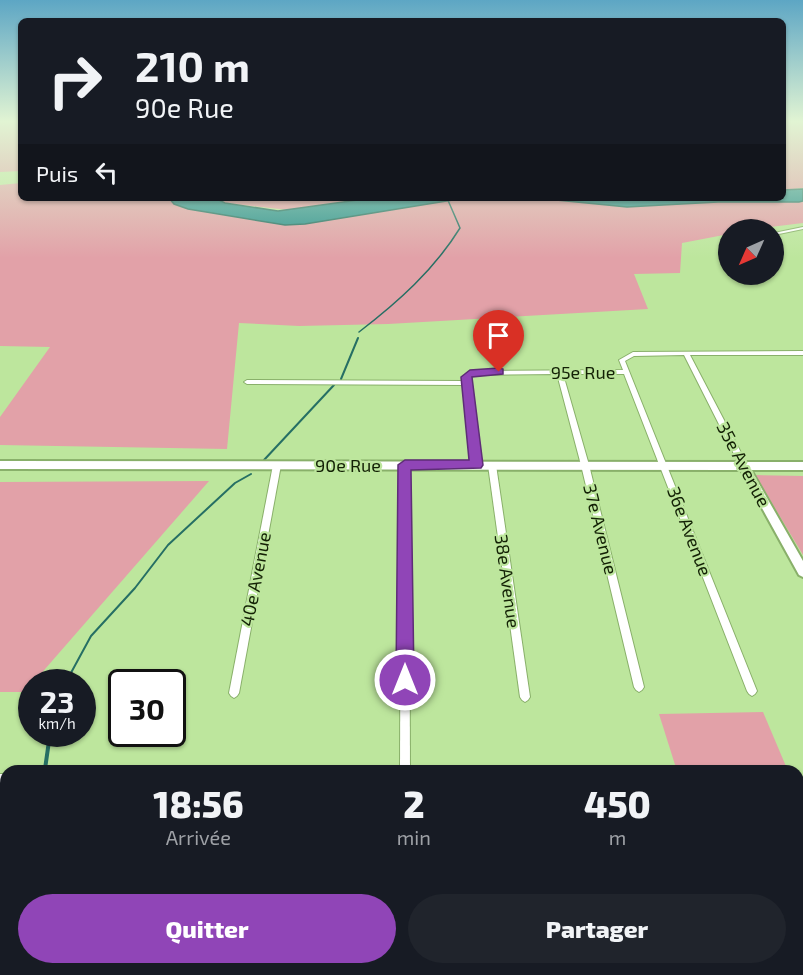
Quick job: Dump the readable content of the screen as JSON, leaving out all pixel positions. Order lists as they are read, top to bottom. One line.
{"streets":{"street":["95e Rue","35e Avenue","90e Rue","37e Avenue","36e Avenue","40e Avenue","38e Avenue"]},"crossings":[["95e Rue","35e Avenue"],["95e Rue","37e Avenue"],["95e Rue","36e Avenue"],["35e Avenue","90e Rue"],["90e Rue","37e Avenue"],["90e Rue","36e Avenue"],["90e Rue","40e Avenue"],["90e Rue","38e Avenue"]],"north":"bottom left","page":{"turn":["210 m","90e Rue"],"then":"Puis","speed":"23 km/h","limit":"30","eta":["18:56","Arrivée","2","min","450","m"],"buttons":["Quitter","Partager"]}}
